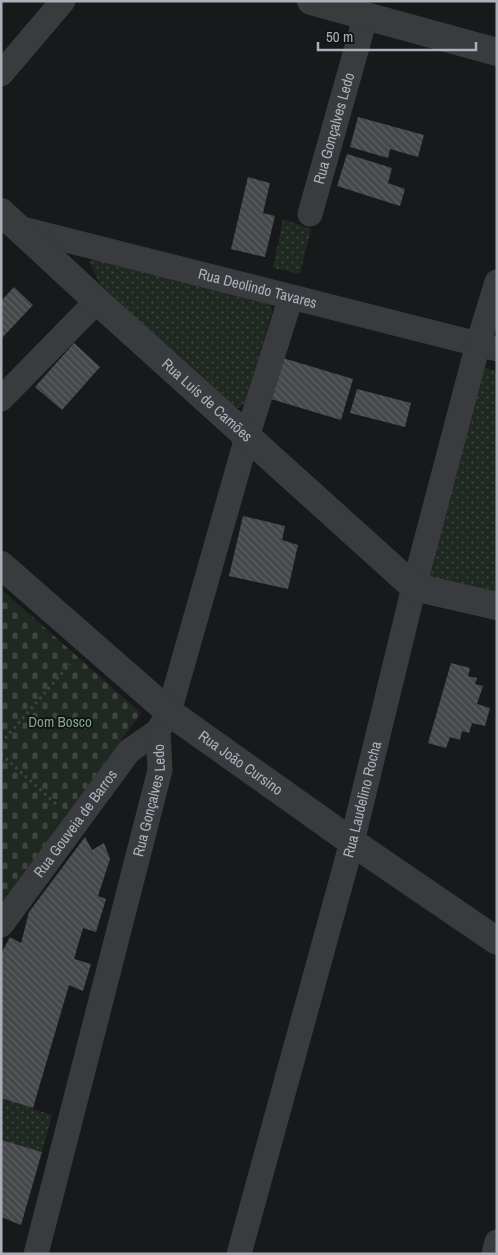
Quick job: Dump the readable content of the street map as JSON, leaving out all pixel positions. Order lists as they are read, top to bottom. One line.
{"streets":{"street":["Rua Gonçalves Ledo","Rua Deolindo Tavares","Rua Luís de Camões","Rua João Cursino","Rua Laudelino Rocha","Rua Gouveia de Barros"]},"crossings":[["Rua Gonçalves Ledo","Rua Deolindo Tavares"],["Rua Gonçalves Ledo","Rua Luís de Camões"],["Rua Gonçalves Ledo","Rua João Cursino"],["Rua Gonçalves Ledo","Rua Gouveia de Barros"],["Rua Deolindo Tavares","Rua Luís de Camões"],["Rua Deolindo Tavares","Rua Laudelino Rocha"],["Rua Luís de Camões","Rua Laudelino Rocha"],["Rua João Cursino","Rua Laudelino Rocha"],["Rua João Cursino","Rua Gouveia de Barros"]],"parks":["Dom Bosco"],"scale_bar":"50 m"}
